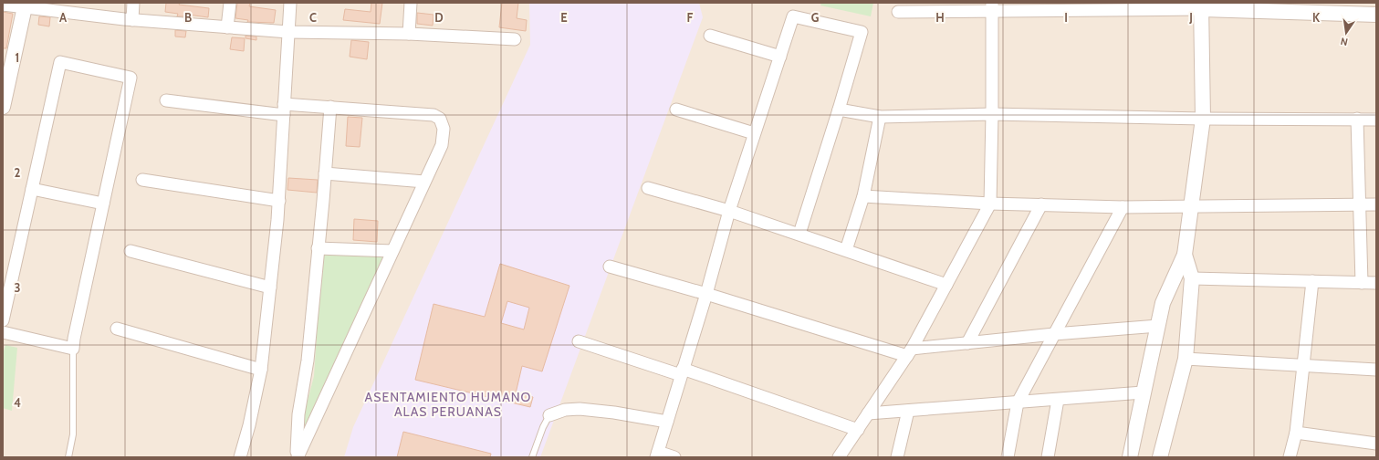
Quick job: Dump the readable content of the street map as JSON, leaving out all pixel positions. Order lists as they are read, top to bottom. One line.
{"districts":["ASENTAMIENTO HUMANO ALAS PERUANAS"],"north":"bottom","grid":{"columns":["A","B","C","D","E","F","G","H","I","J","K"],"rows":["1","2","3","4"]}}
